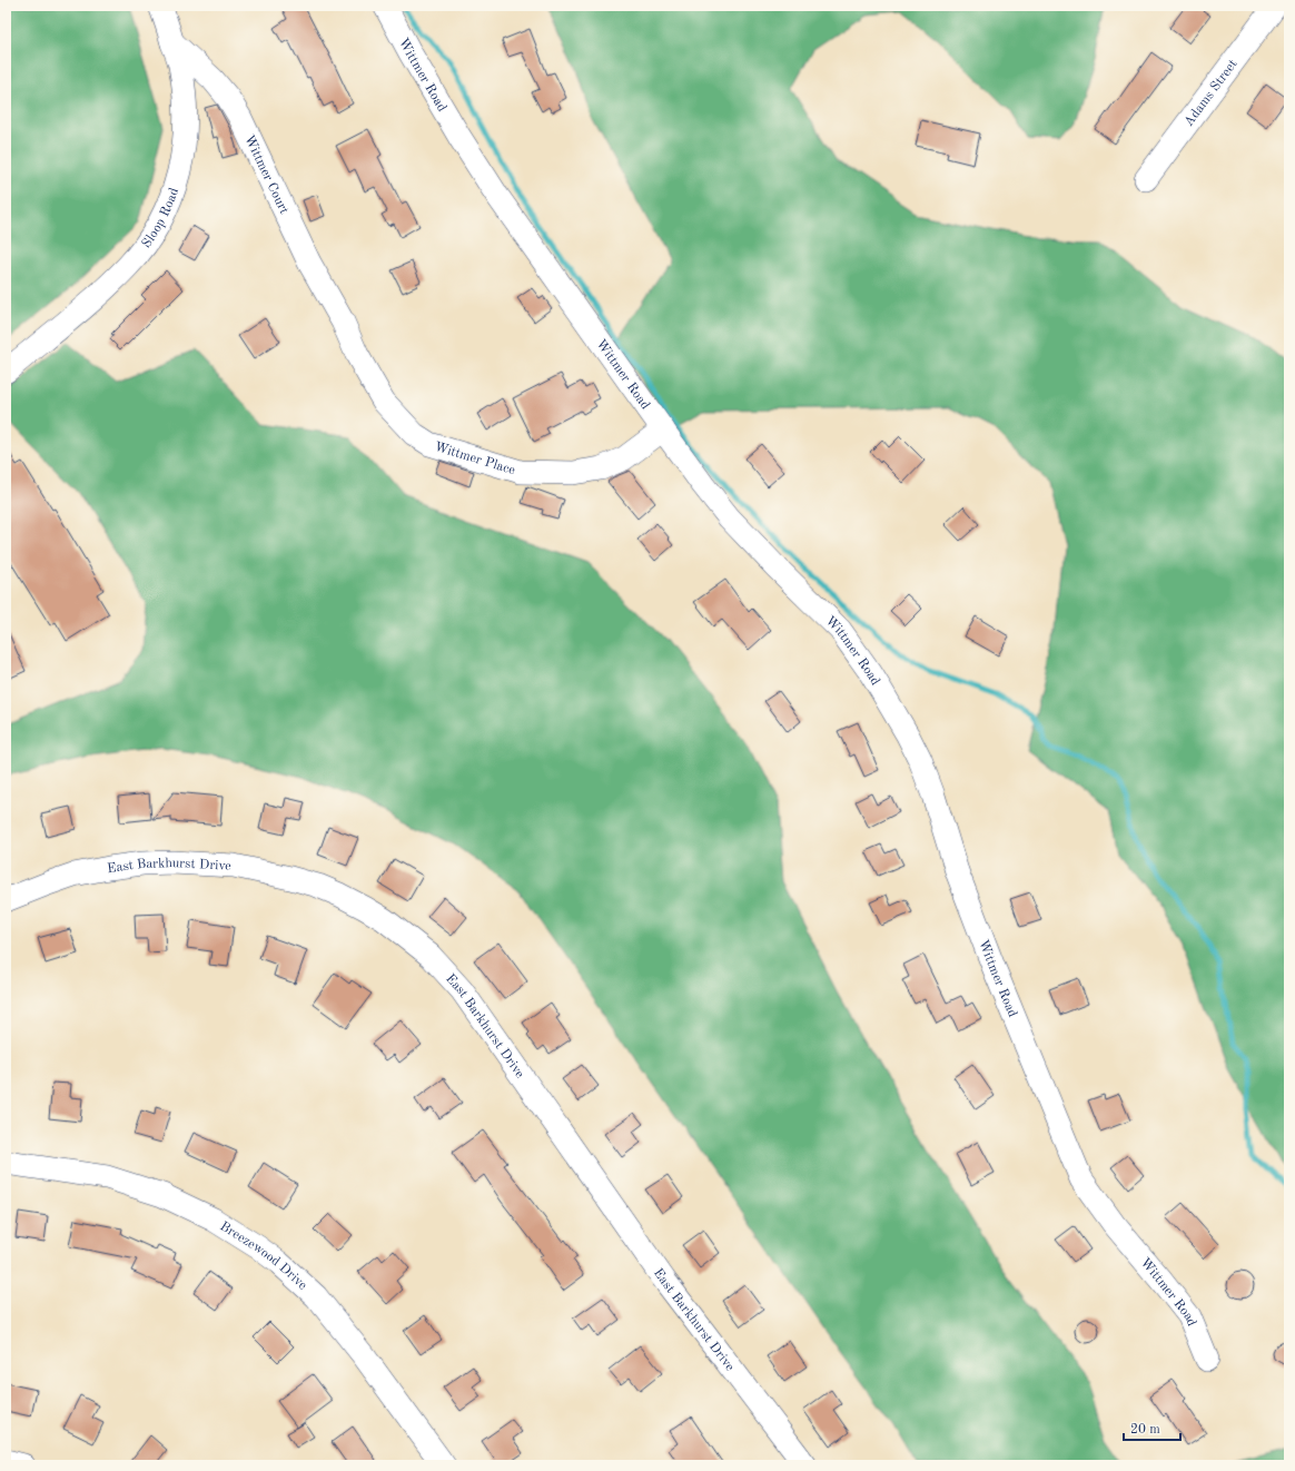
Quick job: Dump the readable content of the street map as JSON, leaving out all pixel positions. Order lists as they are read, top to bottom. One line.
{"streets":{"street":["Wittmer Road","Adams Street","Wittmer Court","Sloop Road","Wittmer Place","East Barkhurst Drive","Breezewood Drive"]},"crossings":[["Wittmer Road","Wittmer Place"],["Wittmer Court","Sloop Road"],["Wittmer Court","Wittmer Place"]],"scale_bar":"20 m"}
